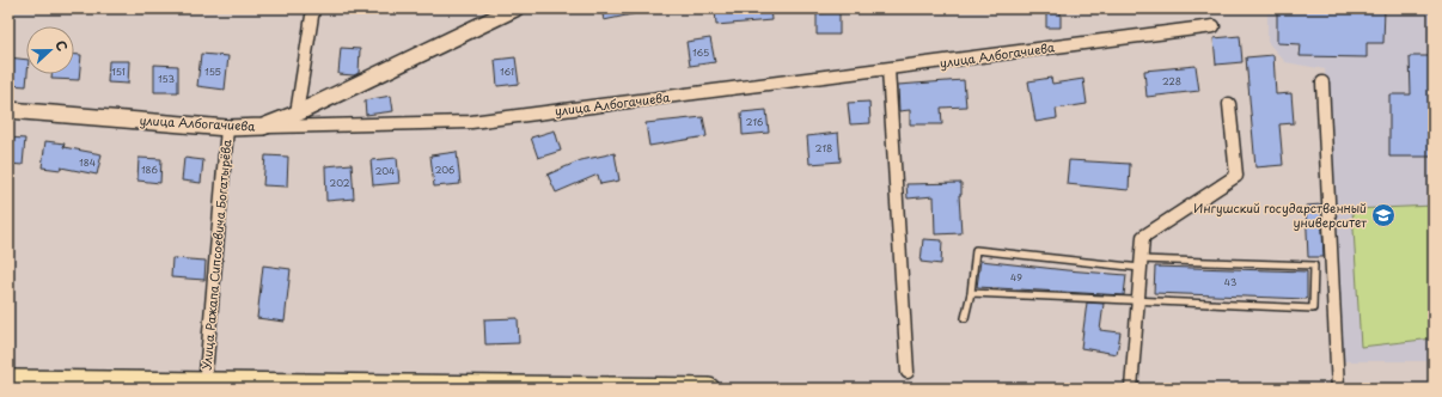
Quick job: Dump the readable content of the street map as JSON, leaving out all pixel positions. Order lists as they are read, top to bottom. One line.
{"streets":{"street":["улица Албогачиева","Улица Ражапа Сипсоевича Богатырёва"]},"crossings":[["улица Албогачиева","Улица Ражапа Сипсоевича Богатырёва"]],"places":{"school or university":["Ингушский государственный университет"]},"house_numbers":["165","151","155","161","153","228","216","218","184","186","206","204","202","49","43"],"north":"right"}
